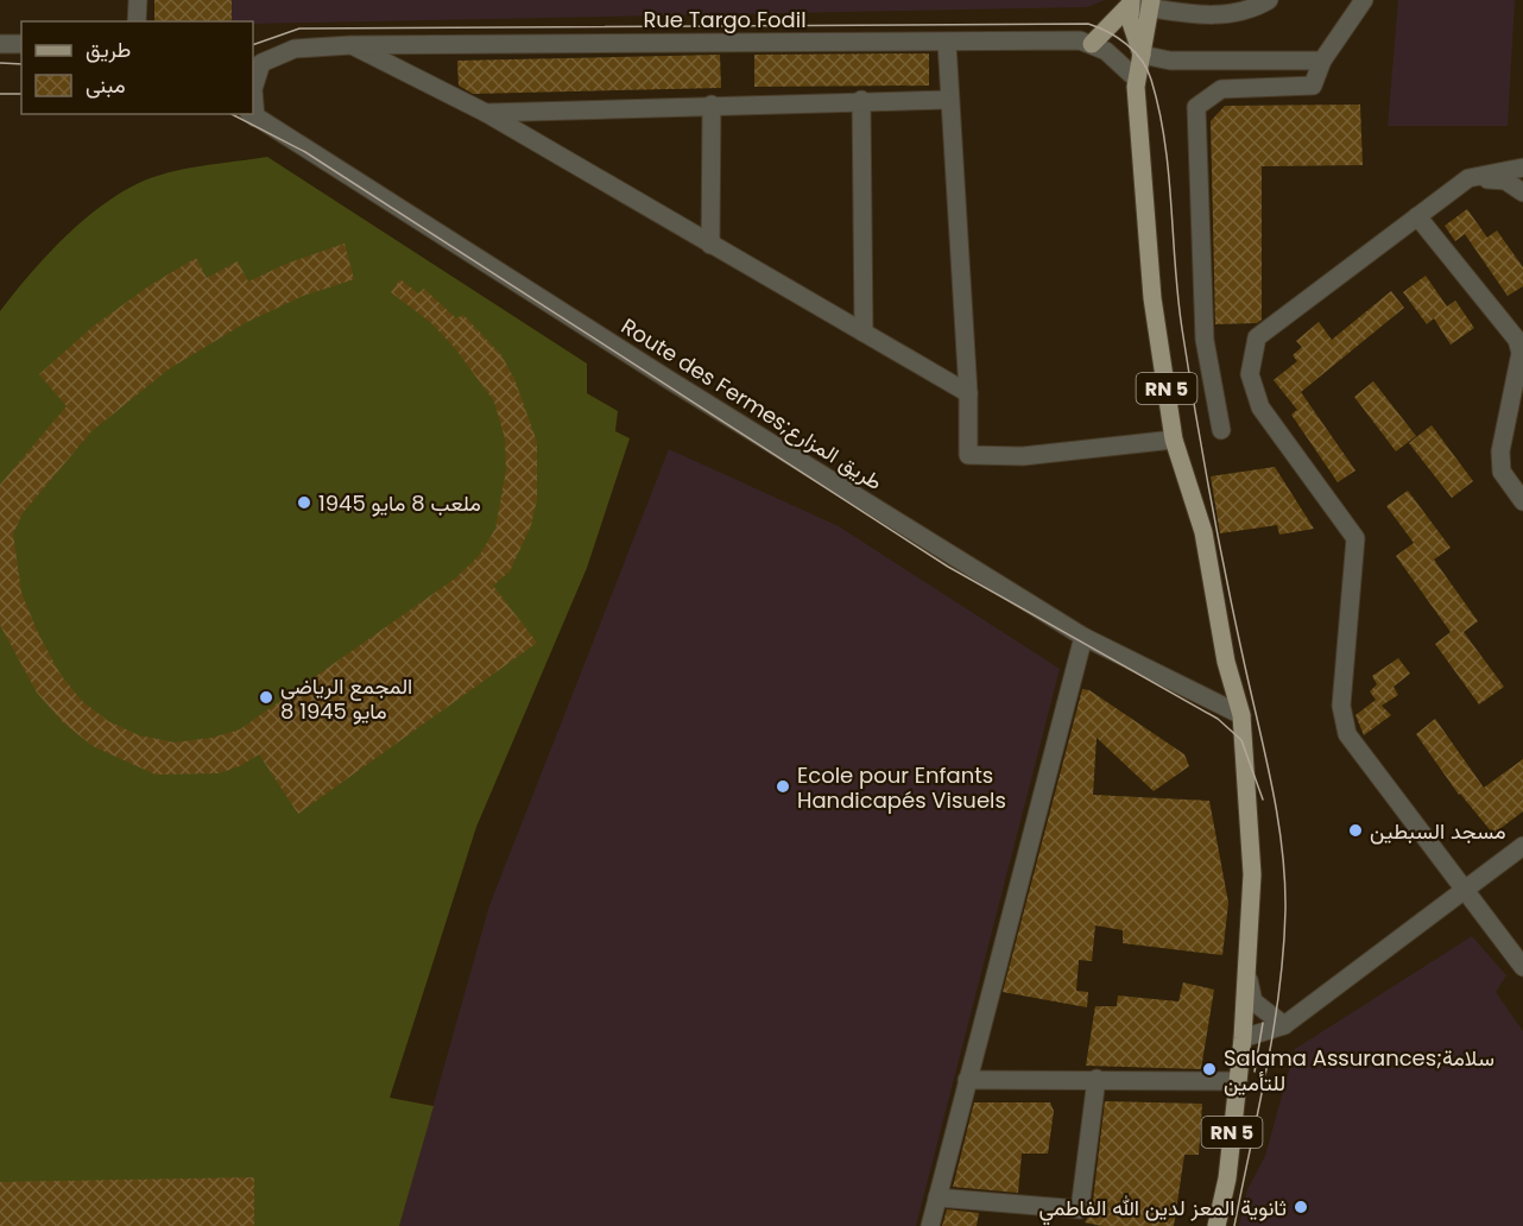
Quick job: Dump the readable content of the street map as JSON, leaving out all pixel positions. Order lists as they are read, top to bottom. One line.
{"streets":{"main road":["RN 5"],"street":["Rue Targo Fodil","Route des Fermes;طريق المزارع"]},"crossings":[["Rue Targo Fodil","RN 5"],["RN 5","Route des Fermes;طريق المزارع"]],"places":["ملعب 8 مايو 1945","المجمع الرياضي 8 مايو 1945","Ecole pour Enfants Handicapés Visuels","مسجد السبطين","Salama Assurances;سلامة للتأمين","ثانوية المعز لدين الله الفاطمي"],"legend":["طريق","مبنى"]}
